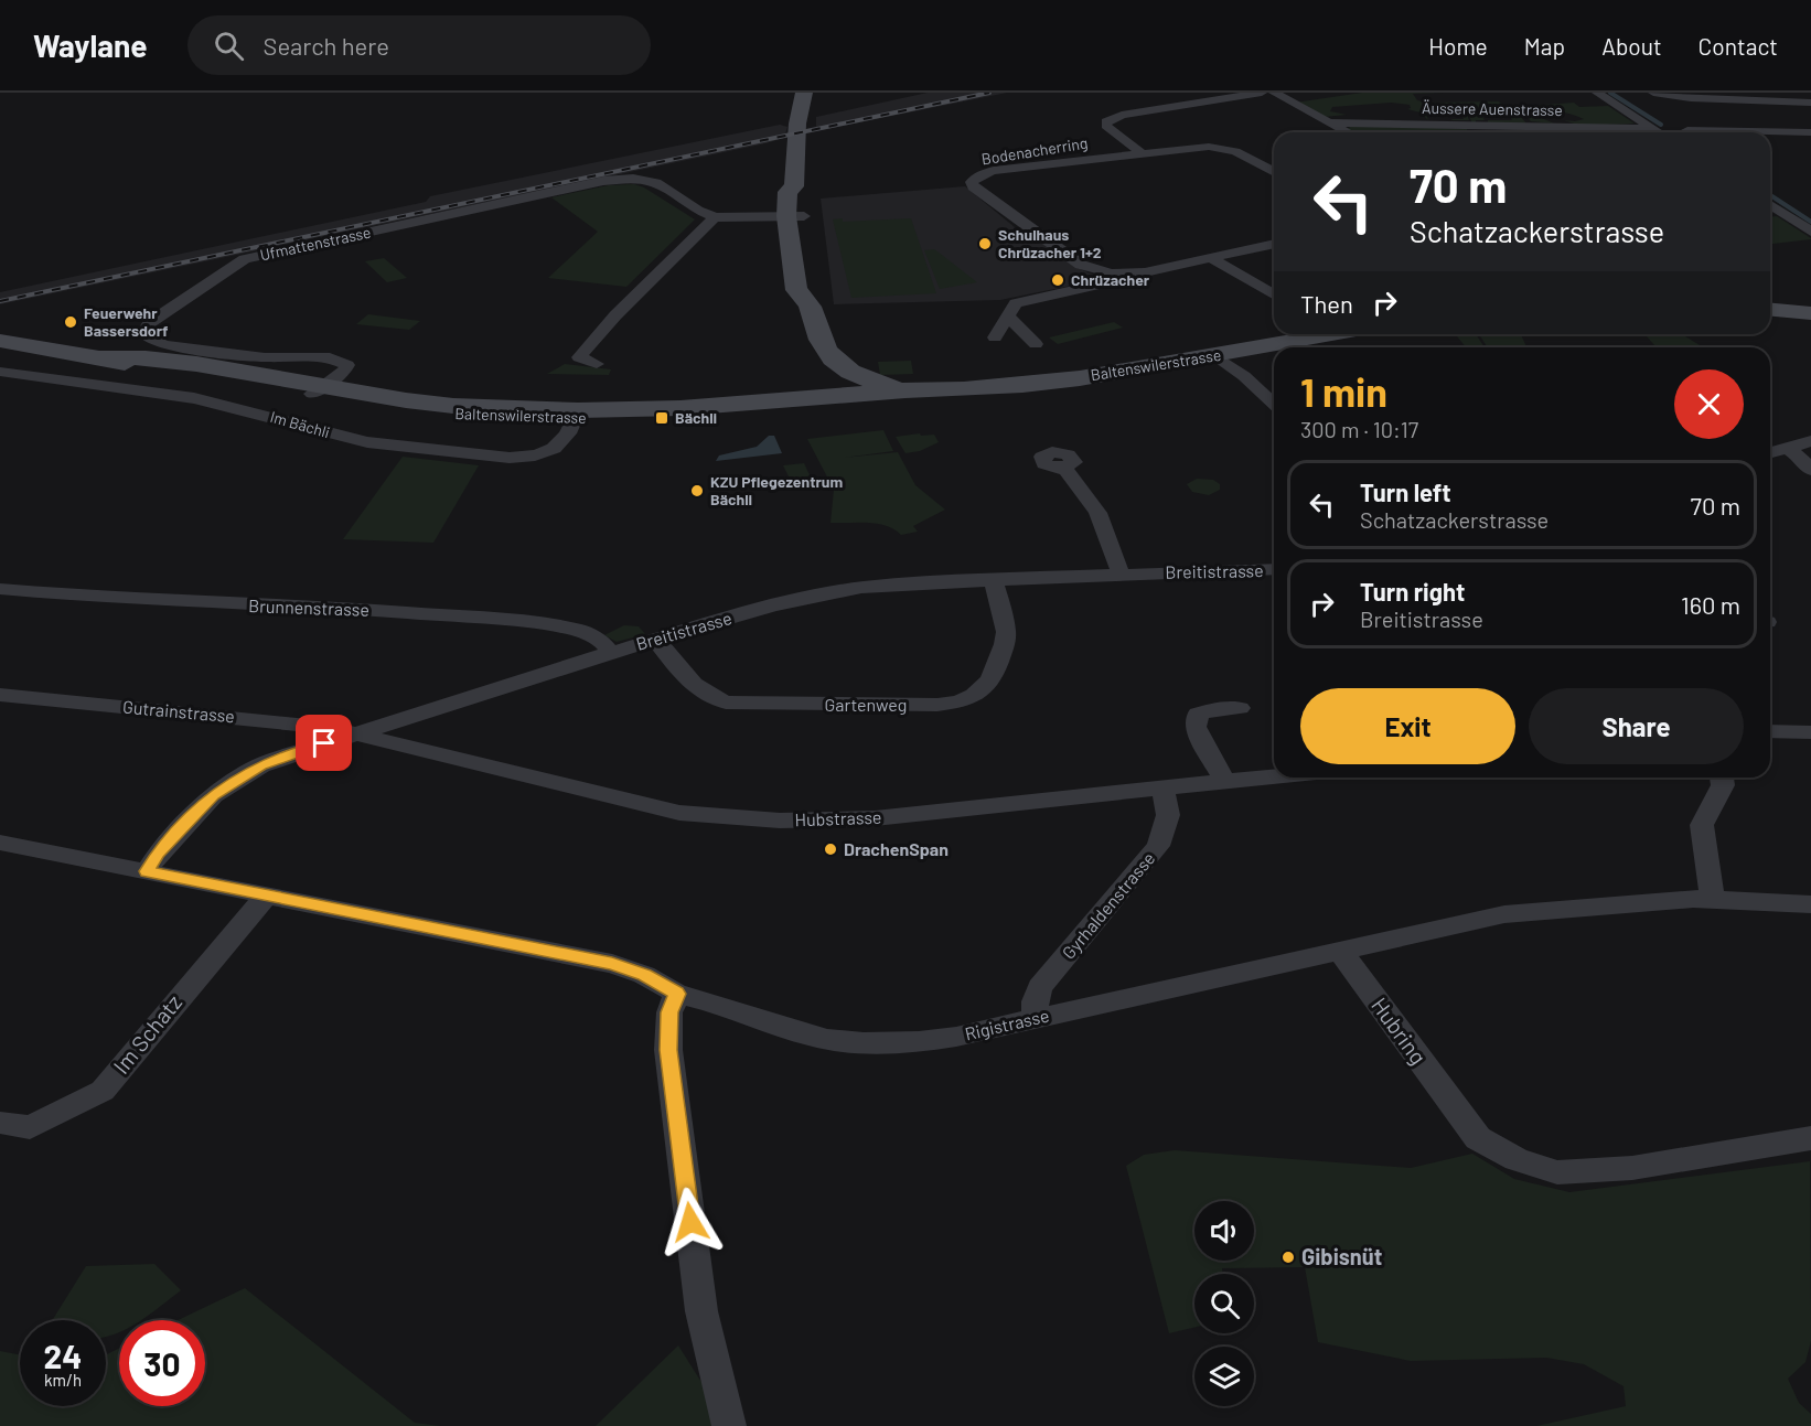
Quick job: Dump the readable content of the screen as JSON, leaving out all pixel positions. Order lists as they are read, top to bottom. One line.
{"streets":{"main road":["Baltenswilerstrasse"],"street":["Äussere Auenstrasse","Bodenacherring","Ufmattenstrasse","Im Bächli","Breitistrasse","Brunnenstrasse","Gartenweg","Gutrainstrasse","Hubstrasse","Gyrhaldenstrasse","Rigistrasse","Hubring","Im Schatz"]},"crossings":[["Ufmattenstrasse","Baltenswilerstrasse"],["Baltenswilerstrasse","Im Bächli"],["Breitistrasse","Brunnenstrasse"],["Breitistrasse","Gartenweg"],["Breitistrasse","Gutrainstrasse"],["Breitistrasse","Hubstrasse"],["Breitistrasse","Rigistrasse"],["Gutrainstrasse","Hubstrasse"],["Hubstrasse","Gyrhaldenstrasse"],["Gyrhaldenstrasse","Rigistrasse"],["Rigistrasse","Hubring"],["Rigistrasse","Im Schatz"]],"places":{"other":["Schulhaus Chrüzacher 1+2","Chrüzacher","Feuerwehr Bassersdorf","KZU Pflegezentrum Bächli","DrachenSpan","Gibisnüt"],"transit":["Bächli"]},"page":{"header":"Waylane","search":"Search here","nav":["Home","Map","About","Contact"],"turn":["70 m","Schatzackerstrasse"],"then":"Then","heading":["1 min","300 m · 10:17"],"list":[{"name":"Turn left","note":"Schatzackerstrasse","value":"70 m"},{"name":"Turn right","note":"Breitistrasse","value":"160 m"}],"buttons":["Exit","Share"],"speed":"24 km/h","limit":"30"}}
